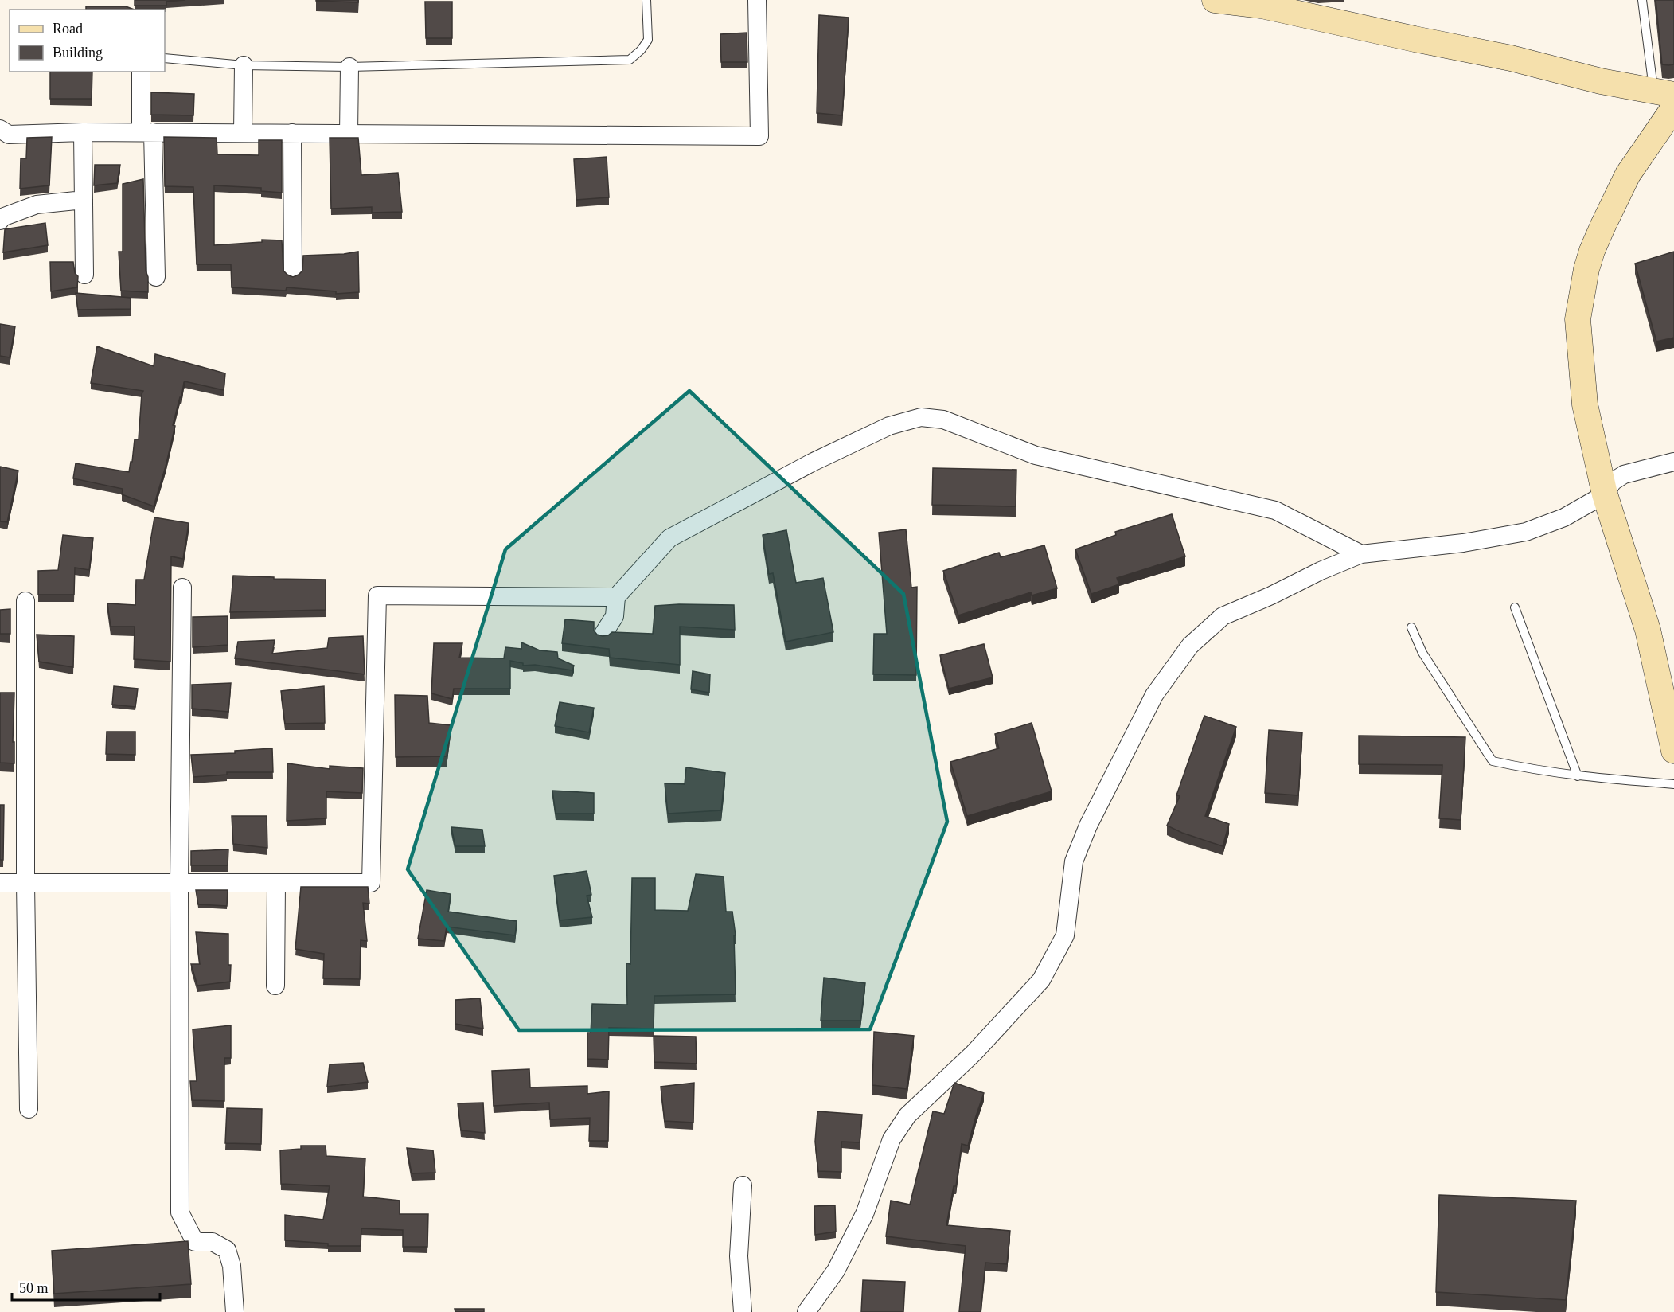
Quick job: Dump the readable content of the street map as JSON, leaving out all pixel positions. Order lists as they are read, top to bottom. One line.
{"legend":["Road","Building"],"scale_bar":"50 m"}
